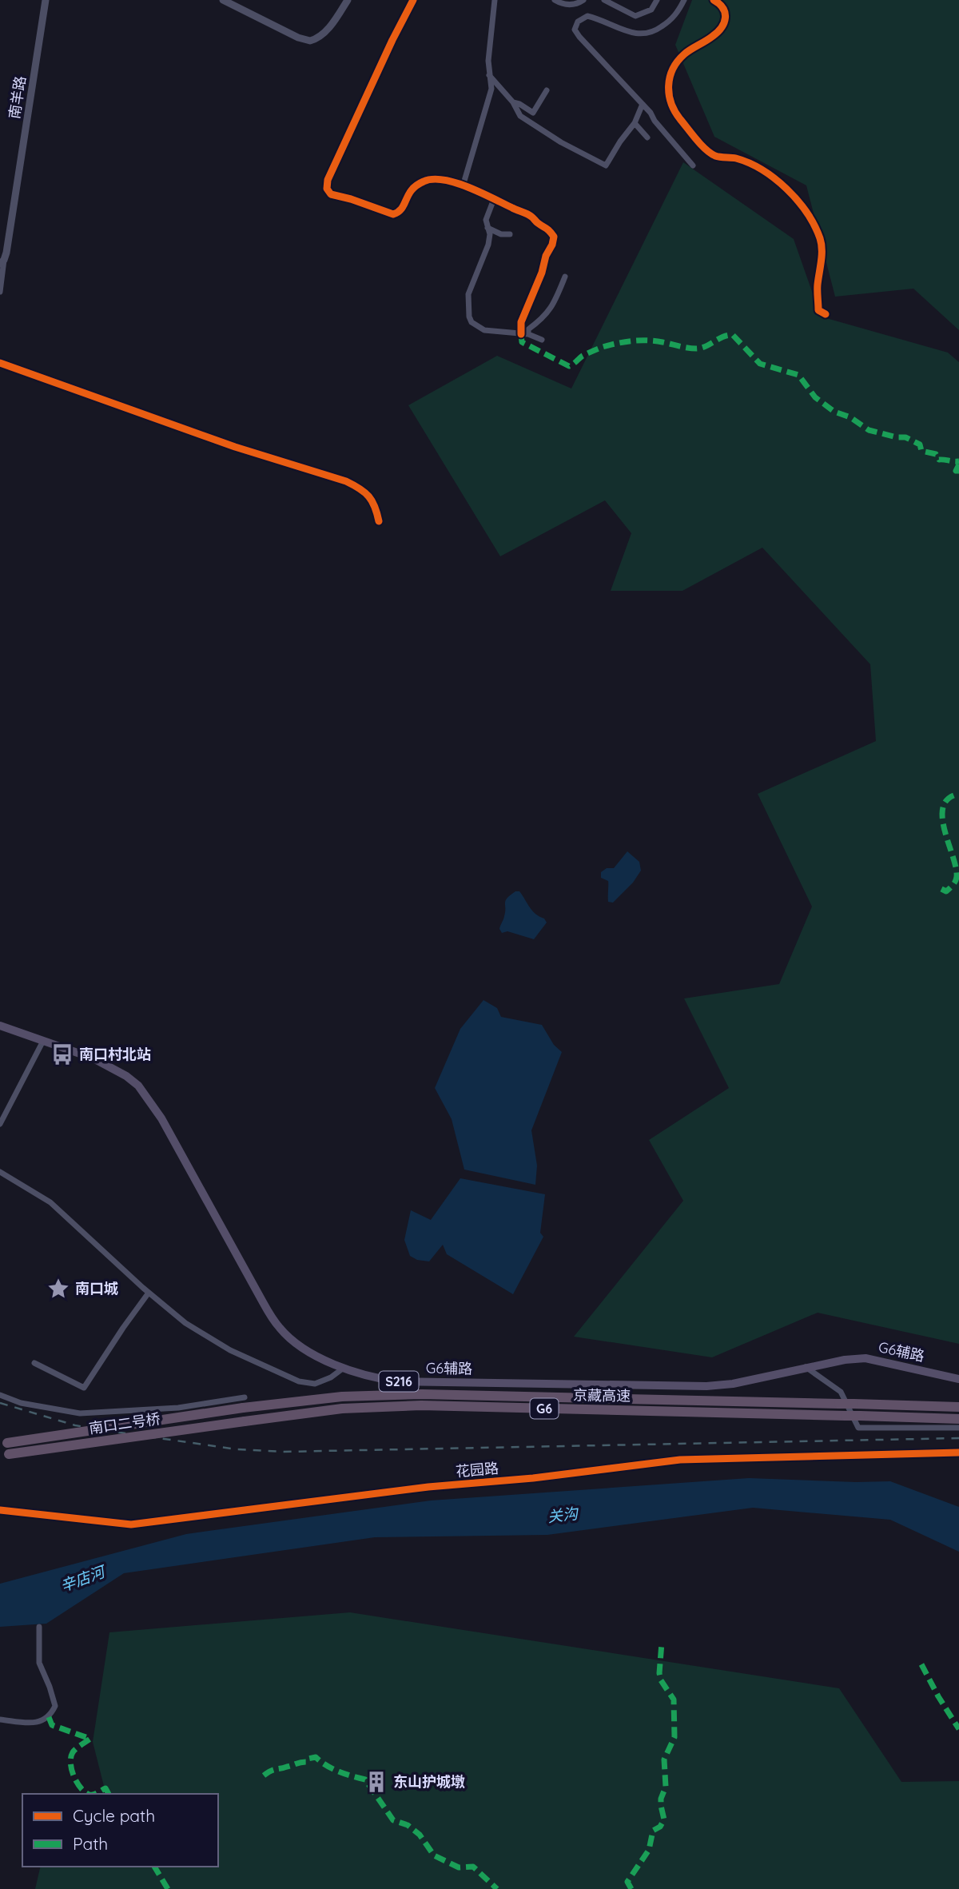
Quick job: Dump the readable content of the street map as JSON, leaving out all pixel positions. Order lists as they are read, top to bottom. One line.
{"streets":{"highway":["京藏高速","G6","南口二号桥"],"main road":["G6辅路","S216"],"street":["南羊路","花园路"]},"crossings":[["京藏高速","南口二号桥"]],"water":["关沟","辛店河"],"places":{"bus stop":["南口村北站"],"place":["南口城"],"building":["东山护城墩"]},"legend":["Cycle path","Path"]}
